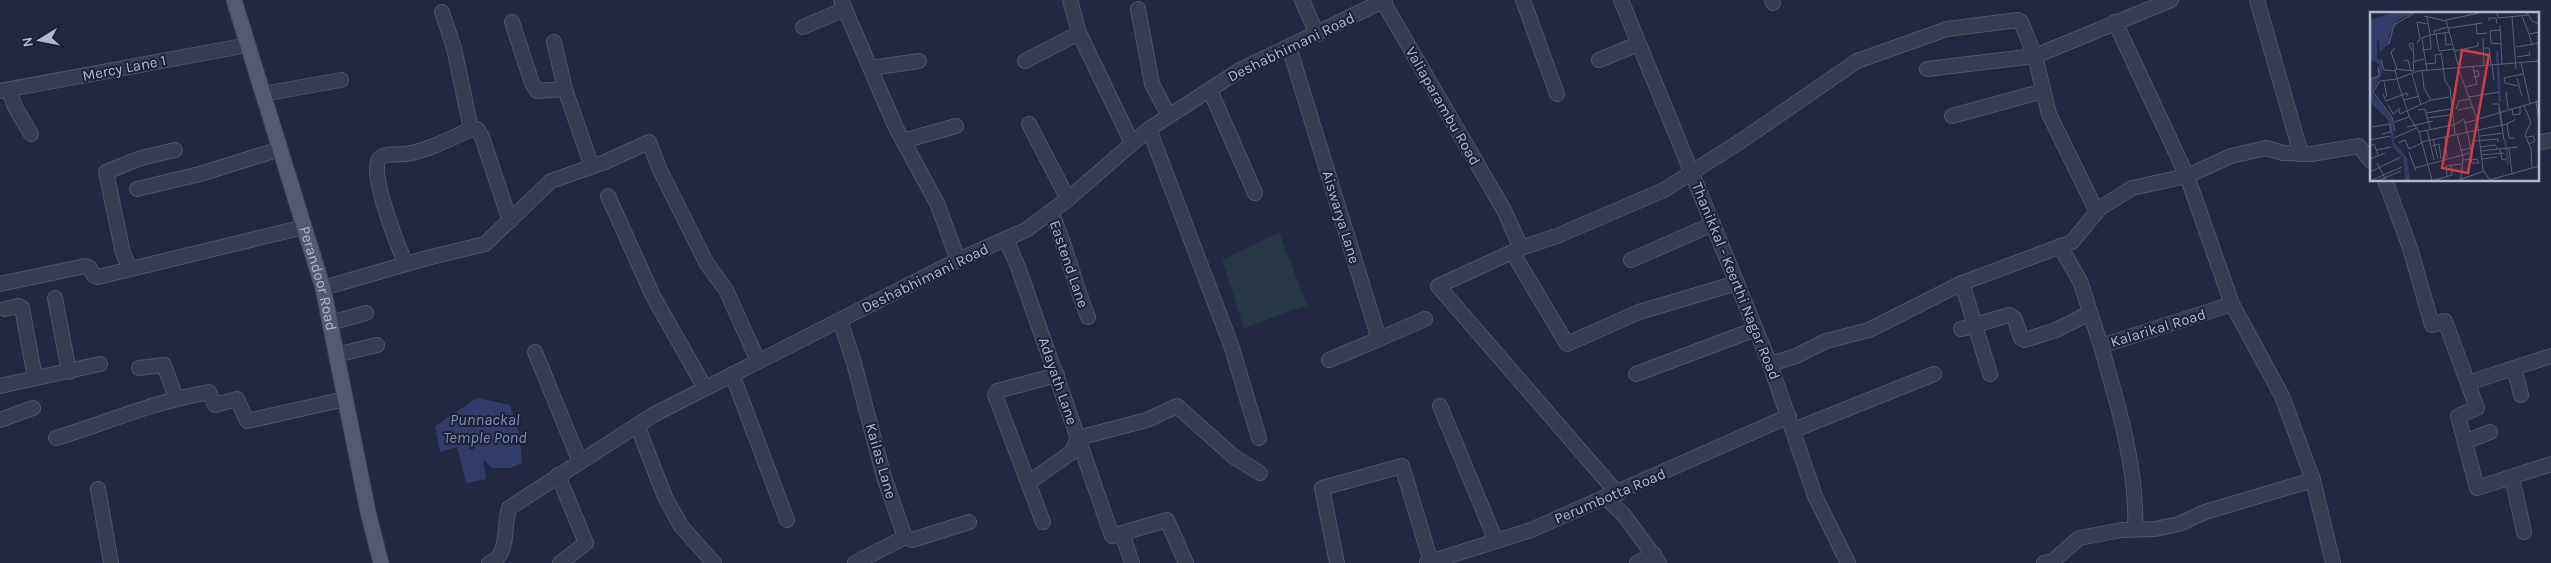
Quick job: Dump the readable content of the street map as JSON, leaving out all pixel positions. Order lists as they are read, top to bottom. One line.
{"streets":{"main road":["Perandoor Road"],"street":["Deshabhimani Road","Mercy Lane 1","Valiaparambu Road","Aiswarya Lane","Eastend Lane","Thanikkal - Keerthi Nagar Road","Kalarikal Road","Adayath Lane","Kailas Lane","Perumbotta Road"]},"crossings":[["Deshabhimani Road","Valiaparambu Road"],["Deshabhimani Road","Aiswarya Lane"],["Deshabhimani Road","Eastend Lane"],["Deshabhimani Road","Adayath Lane"],["Deshabhimani Road","Kailas Lane"],["Mercy Lane 1","Perandoor Road"],["Valiaparambu Road","Thanikkal - Keerthi Nagar Road"],["Thanikkal - Keerthi Nagar Road","Perumbotta Road"]],"water":["Punnackal Temple Pond"],"north":"left"}
